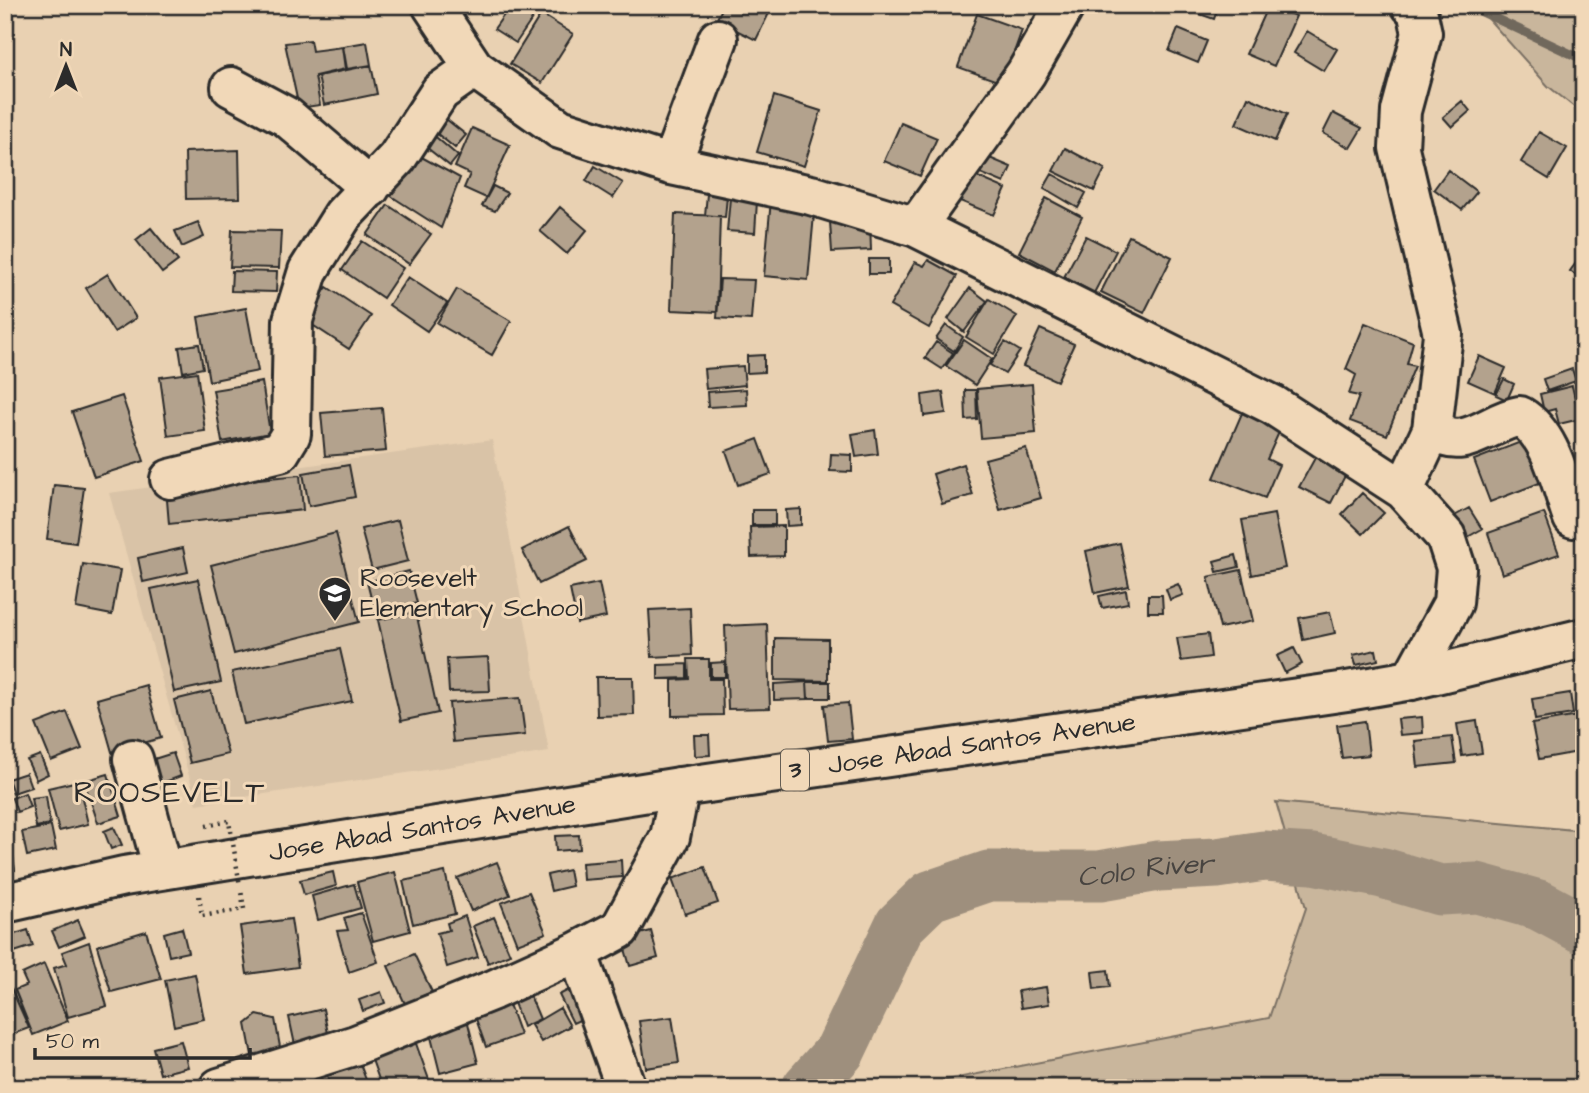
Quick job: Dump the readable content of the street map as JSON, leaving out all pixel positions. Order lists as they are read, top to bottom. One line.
{"streets":{"main road":["Jose Abad Santos Avenue","3"]},"districts":["ROOSEVELT"],"water":["Colo River"],"places":{"school or university":["Roosevelt Elementary School"]},"scale_bar":"50 m","north":"top"}
